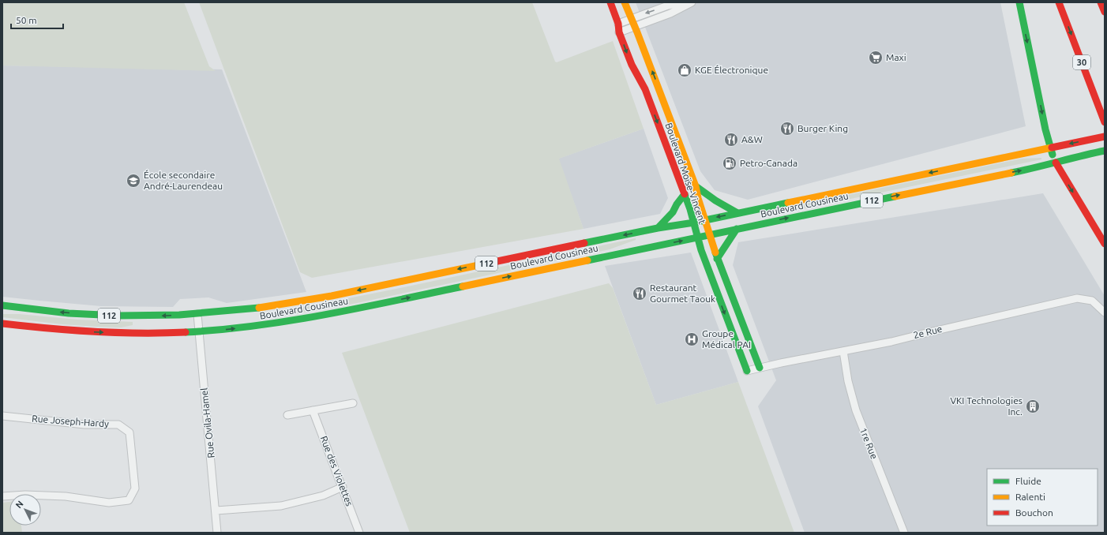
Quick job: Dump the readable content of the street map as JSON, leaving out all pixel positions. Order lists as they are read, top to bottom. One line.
{"streets":{"main road":["30","Boulevard Moïse-Vincent","112","Boulevard Cousineau"],"street":["2e Rue","Rue Joseph-Hardy","Rue Ovila-Hamel","1re Rue","Rue des Violettes"]},"crossings":[["Boulevard Moïse-Vincent","Boulevard Cousineau"],["Boulevard Moïse-Vincent","2e Rue"],["Boulevard Cousineau","Rue Ovila-Hamel"],["2e Rue","1re Rue"]],"places":{"supermarket":["Maxi"],"shop":["KGE Électronique"],"restaurant":["Burger King","A&W","Restaurant Gourmet Taouk"],"fuel station":["Petro-Canada"],"school or university":["École secondaire André-Laurendeau"],"hospital":["Groupe Médical PAI"],"building":["VKI Technologies Inc."]},"legend":["Fluide","Ralenti","Bouchon"],"scale_bar":"50 m","north":"top left"}
